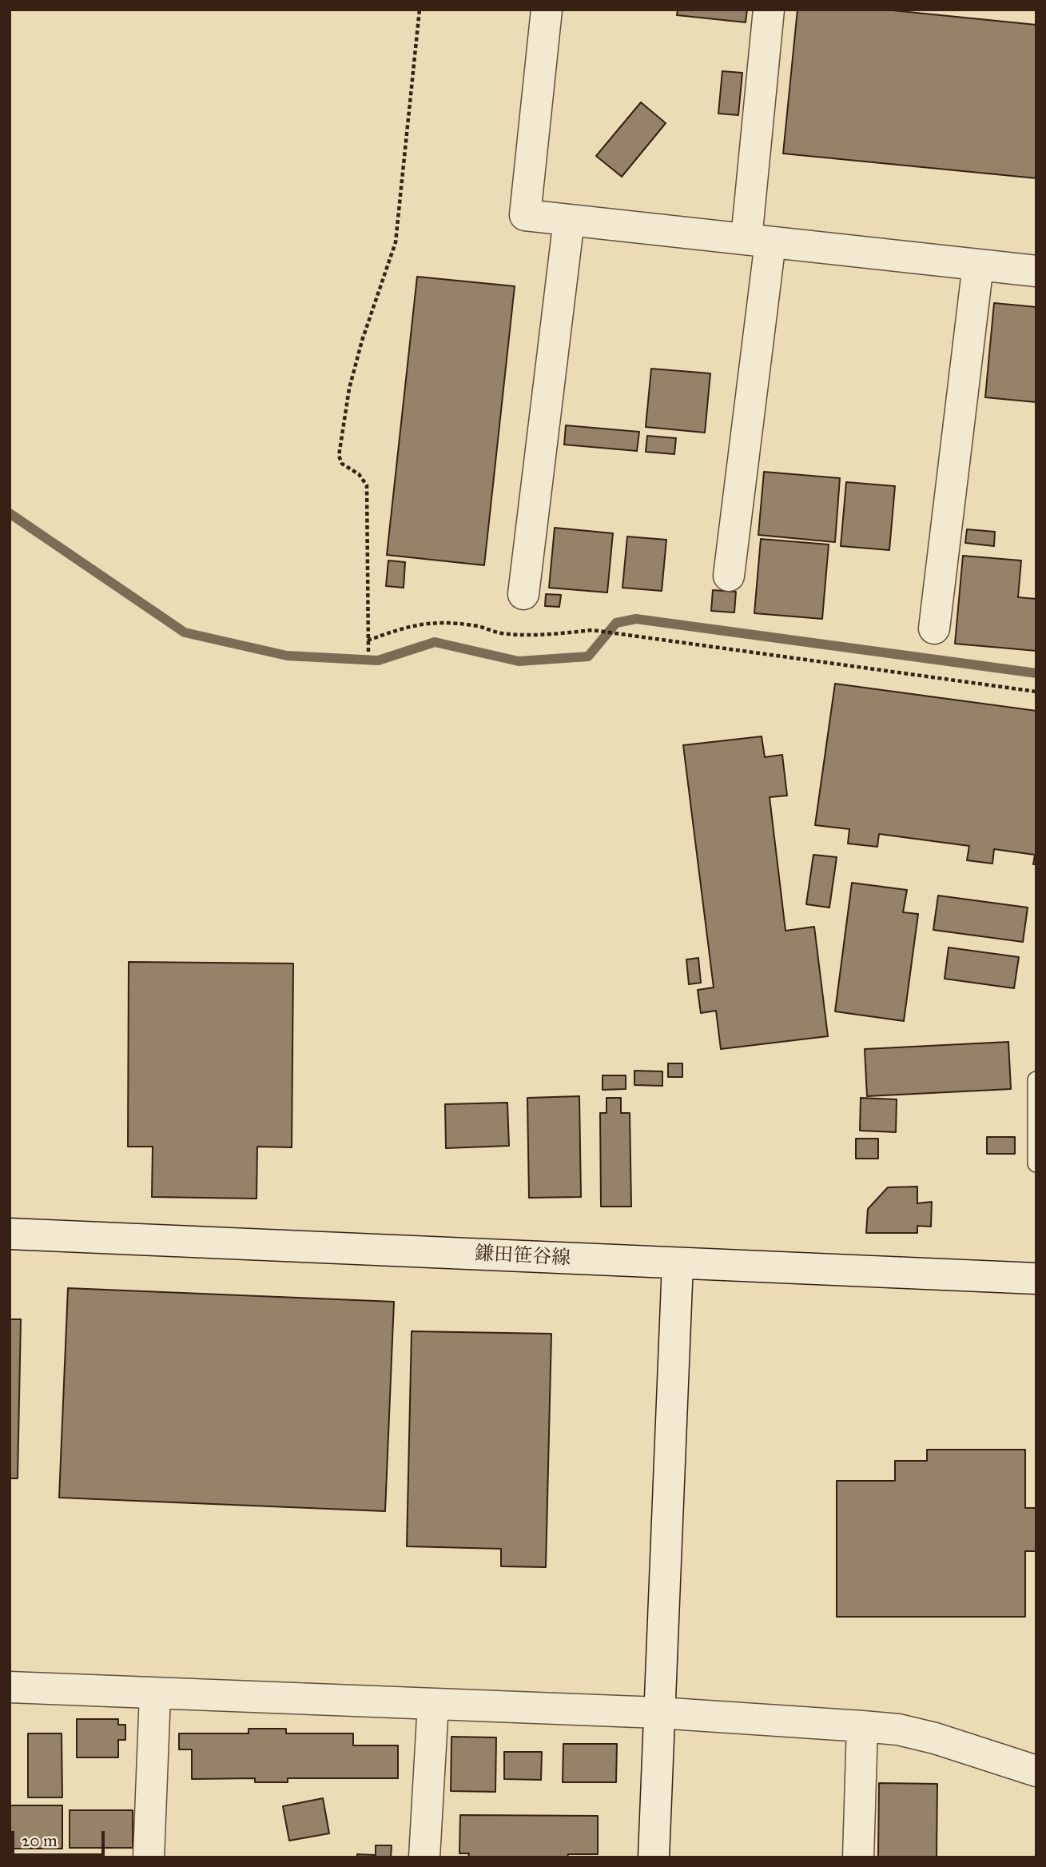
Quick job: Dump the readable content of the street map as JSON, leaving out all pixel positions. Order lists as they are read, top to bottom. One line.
{"streets":{"street":["鎌田笹谷線"]},"scale_bar":"20 m"}
